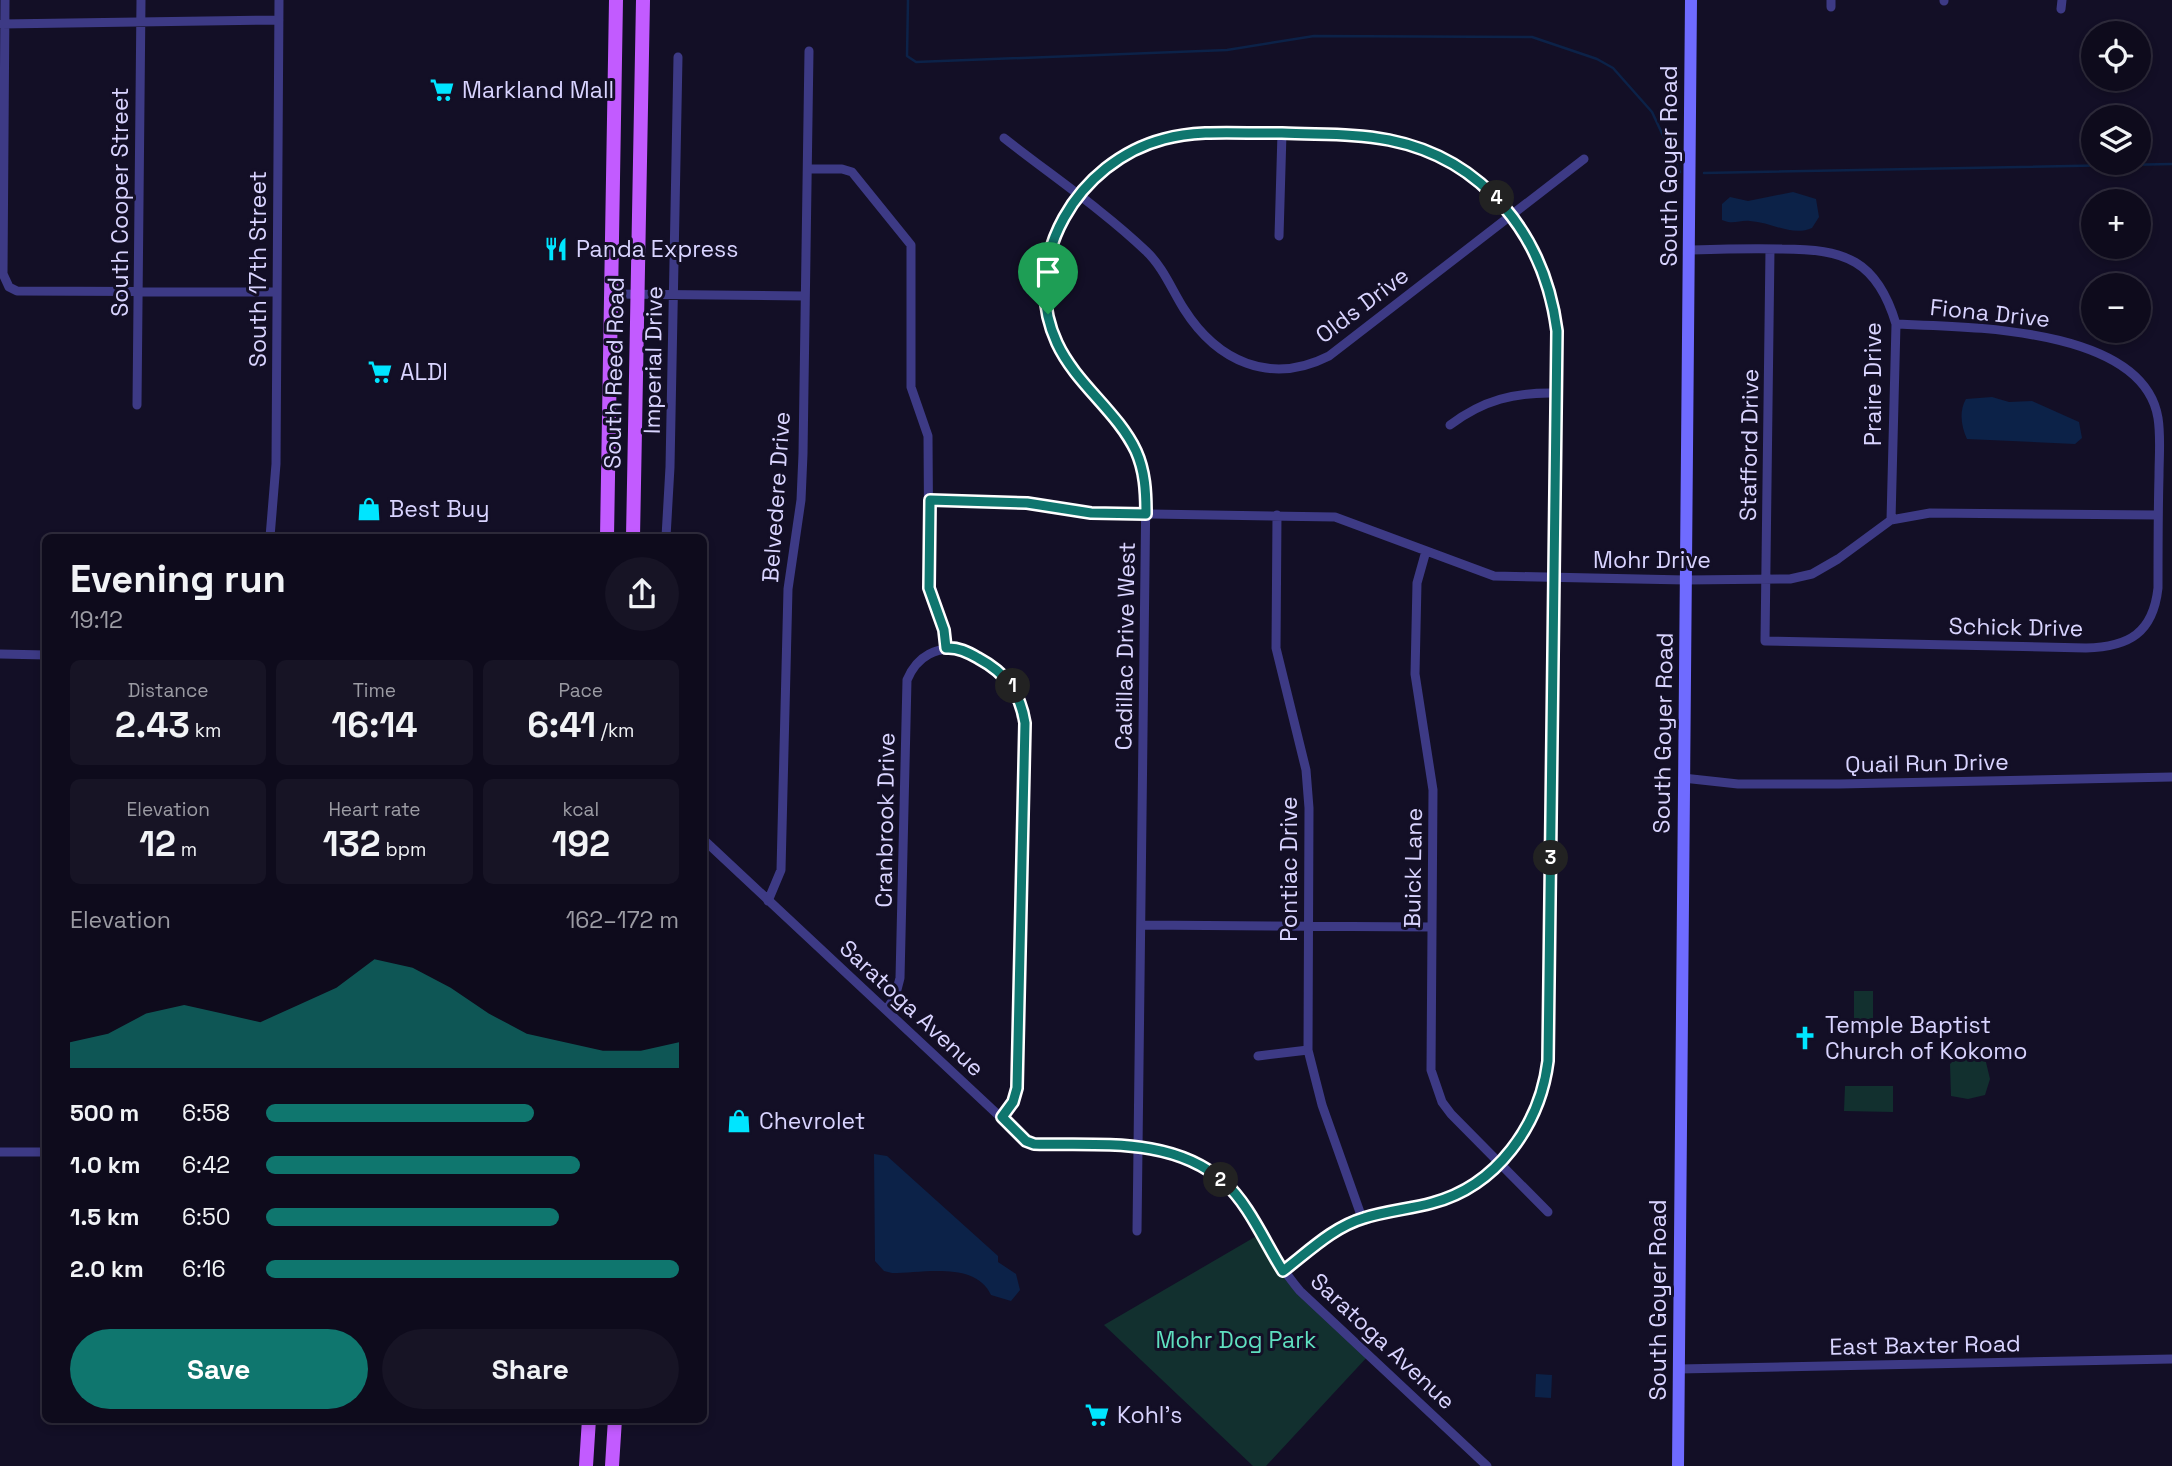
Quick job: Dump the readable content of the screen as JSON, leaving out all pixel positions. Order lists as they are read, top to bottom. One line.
{"streets":{"main road":["South Reed Road"],"street":["South Goyer Road","South Cooper Street","South 17th Street","Olds Drive","Fiona Drive","Imperial Drive","Praire Drive","Stafford Drive","Belvedere Drive","Mohr Drive","Schick Drive","Cadillac Drive West","Quail Run Drive","Cranbrook Drive","Buick Lane","Pontiac Drive","Saratoga Avenue","East Baxter Road"]},"crossings":[["South Goyer Road","Praire Drive"],["South Goyer Road","Mohr Drive"],["South Goyer Road","Quail Run Drive"],["South Goyer Road","East Baxter Road"],["Olds Drive","Cadillac Drive West"],["Fiona Drive","Praire Drive"],["Fiona Drive","Mohr Drive"],["Fiona Drive","Schick Drive"],["Praire Drive","Stafford Drive"],["Praire Drive","Mohr Drive"],["Stafford Drive","Mohr Drive"],["Stafford Drive","Schick Drive"],["Belvedere Drive","Saratoga Avenue"],["Mohr Drive","Schick Drive"],["Mohr Drive","Cadillac Drive West"],["Mohr Drive","Buick Lane"],["Mohr Drive","Pontiac Drive"],["Cadillac Drive West","Buick Lane"],["Cadillac Drive West","Pontiac Drive"],["Cadillac Drive West","Saratoga Avenue"],["Cranbrook Drive","Saratoga Avenue"]],"parks":["Mohr Dog Park"],"places":{"supermarket":["Markland Mall","ALDI","Kohl's"],"restaurant":["Panda Express"],"shop":["Best Buy","Chevrolet"],"church":["Temple Baptist Church of Kokomo"]},"page":{"map_buttons":["+","−"],"pins":["4","1","3","2"],"heading":["Evening run","19:12"],"stats":[["Distance","2.43 km"],["Time","16:14"],["Pace","6:41 /km"],["Elevation","12 m"],["Heart rate","132 bpm"],["kcal","192"]],"chart":["Elevation","162–172 m"],"list":[{"name":"500 m","note":"6:58"},{"name":"1.0 km","note":"6:42"},{"name":"1.5 km","note":"6:50"},{"name":"2.0 km","note":"6:16"}],"buttons":["Save","Share"]}}
